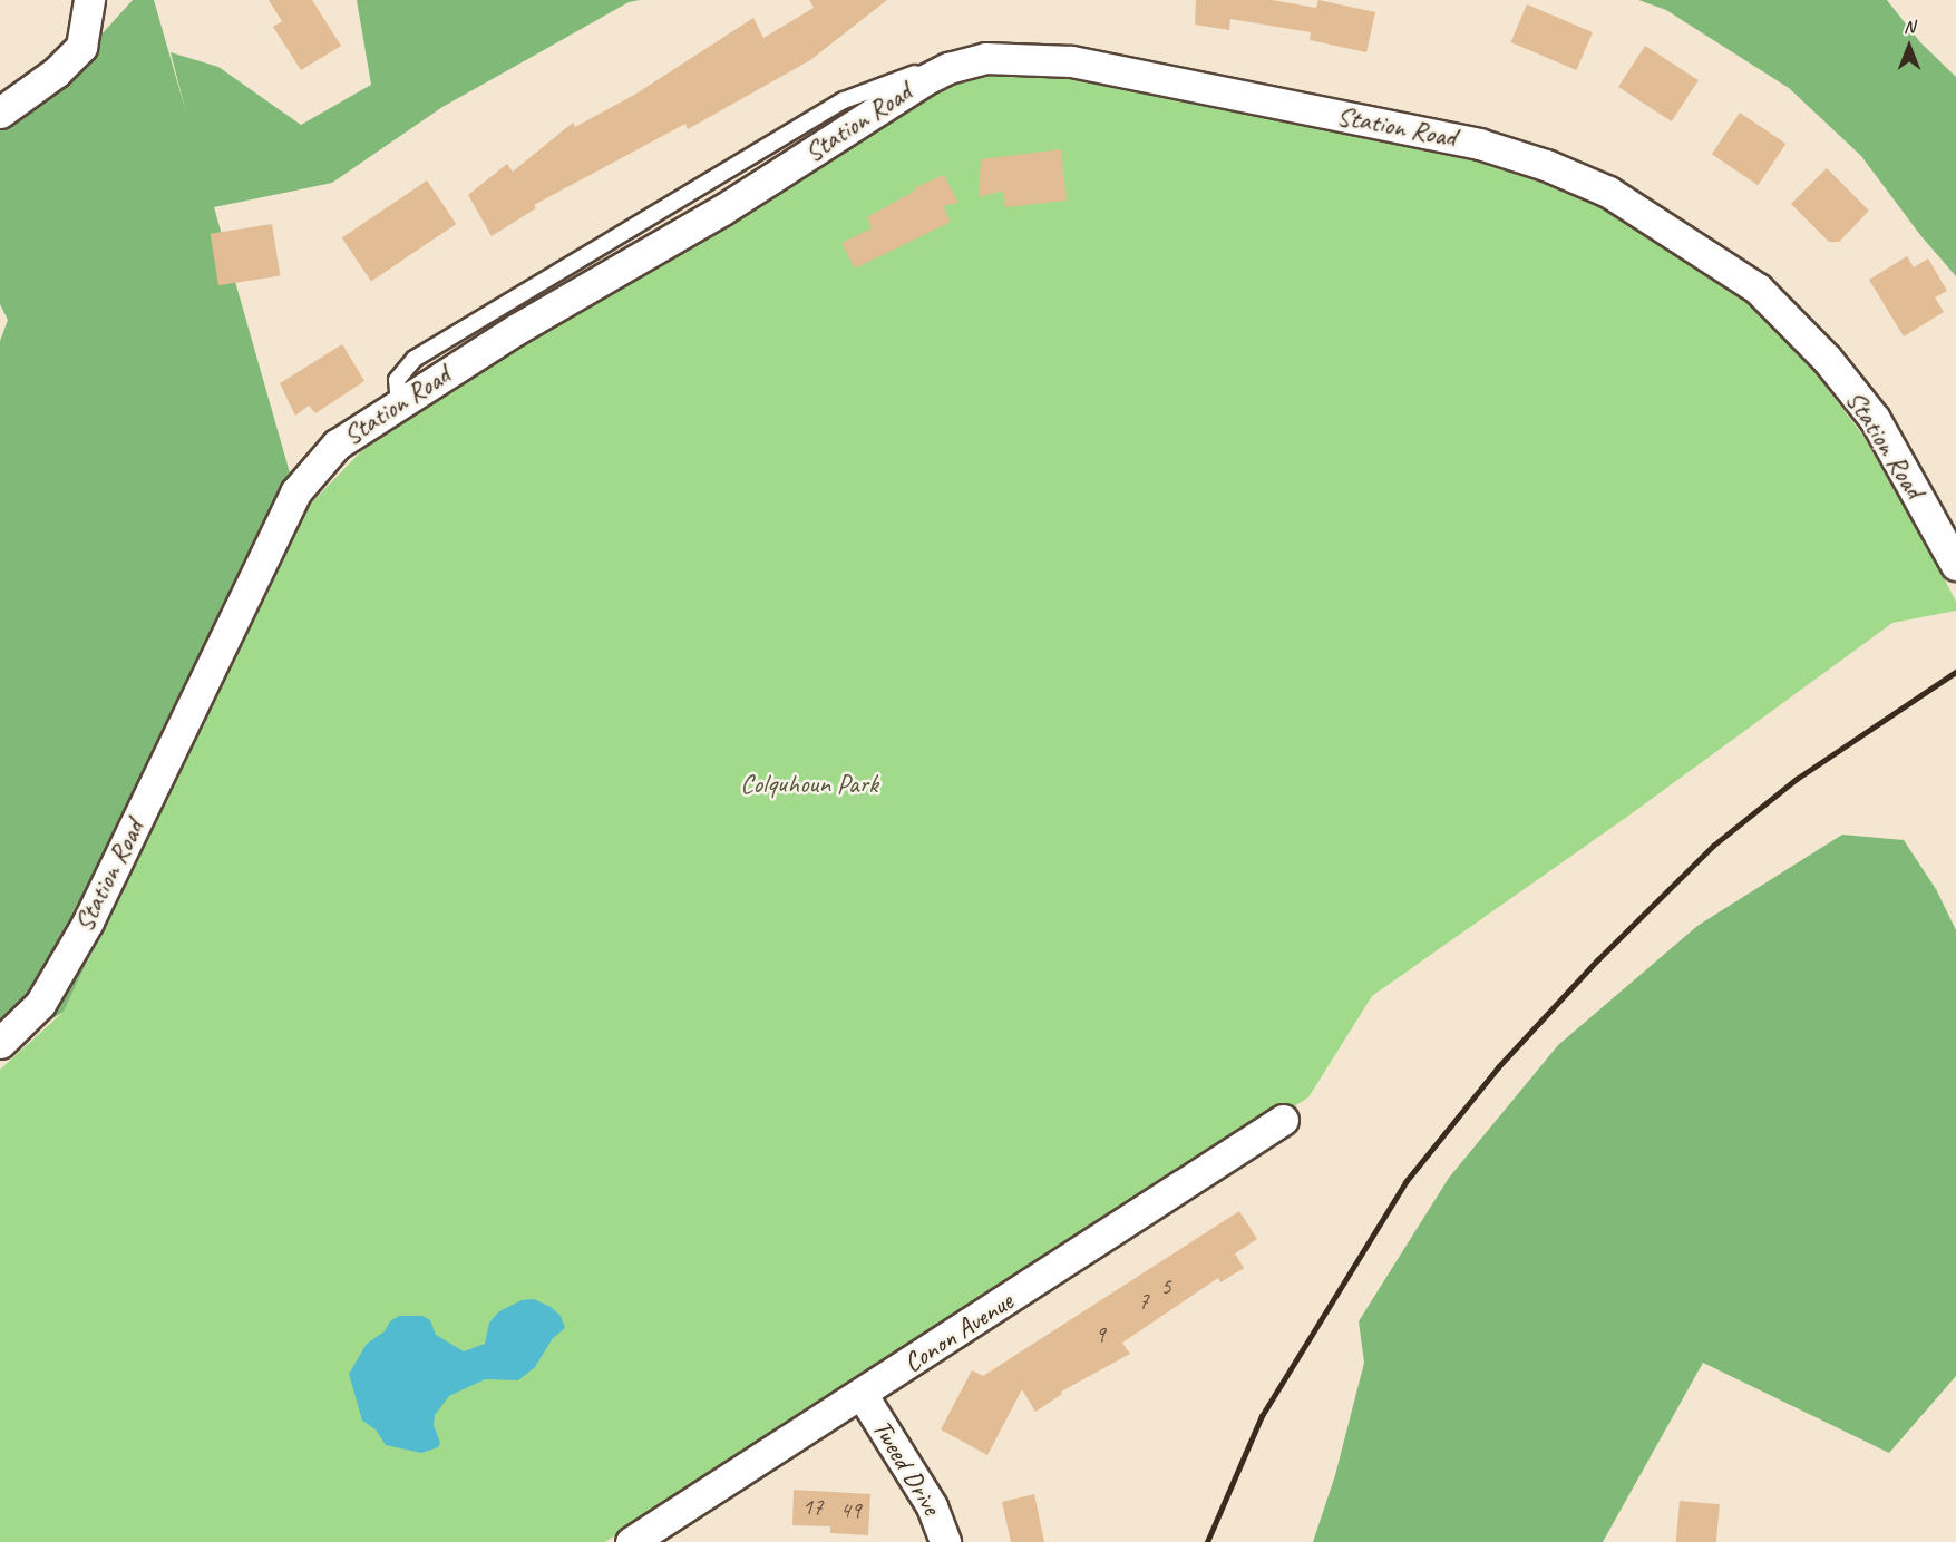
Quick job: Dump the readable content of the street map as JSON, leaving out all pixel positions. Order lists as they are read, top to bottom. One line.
{"streets":{"street":["Station Road","Conon Avenue","Tweed Drive"]},"crossings":[["Conon Avenue","Tweed Drive"]],"parks":["Colquhoun Park"],"house_numbers":["5","7","9","17","49"],"north":"top"}
